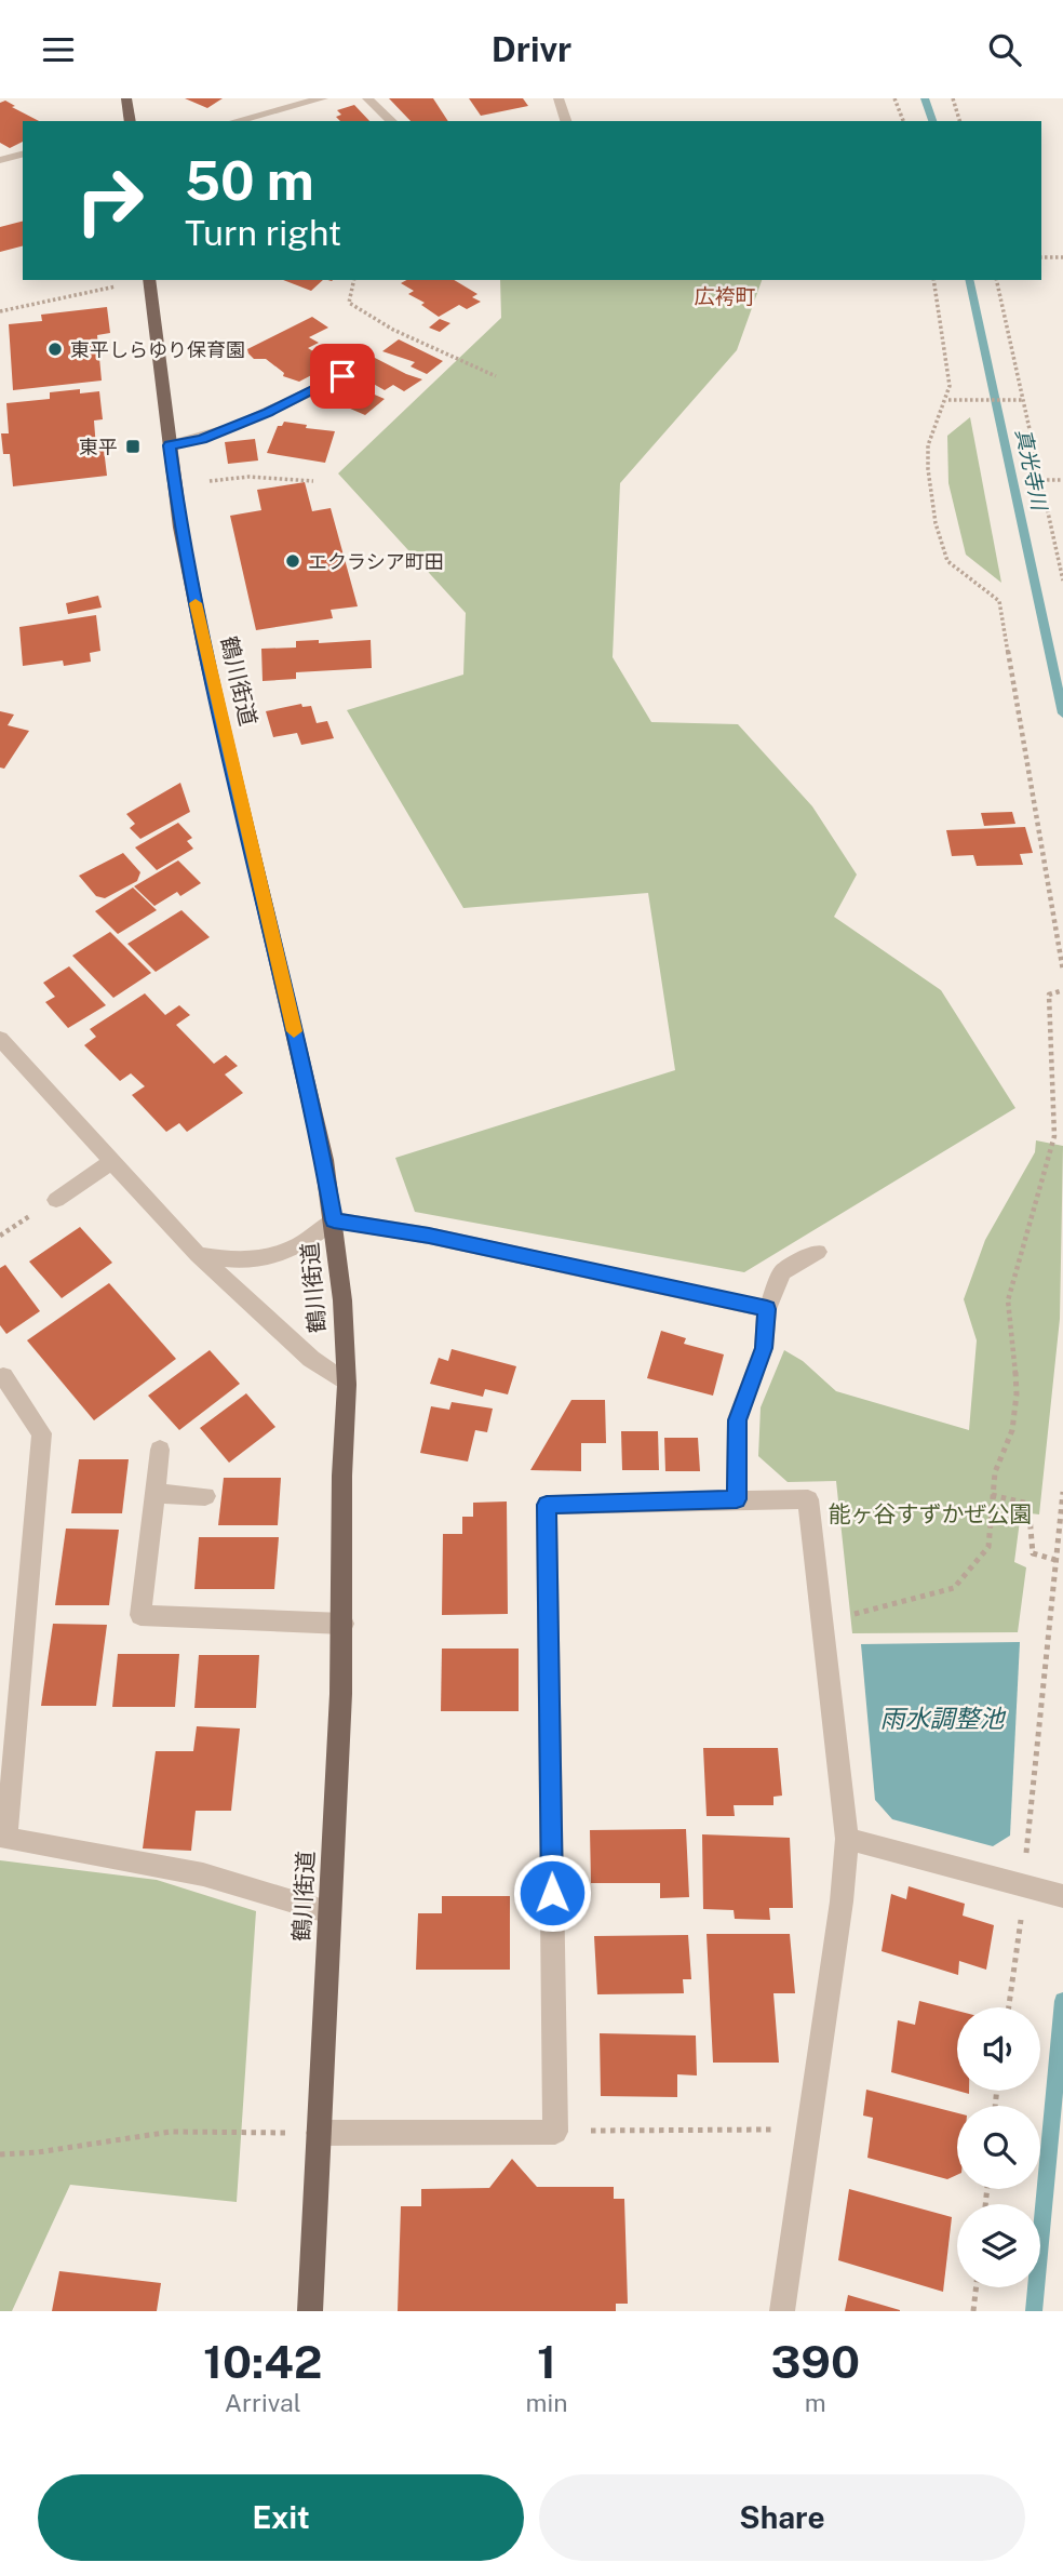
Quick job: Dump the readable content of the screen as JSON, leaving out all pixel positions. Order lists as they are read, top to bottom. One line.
{"streets":{"main road":["鶴川街道"]},"districts":["広袴町"],"water":["真光寺川","雨水調整池"],"parks":["能ヶ谷すずかぜ公園"],"places":{"other":["東平しらゆり保育園","エクラシア町田"],"transit":["東平"]},"page":{"header":"Drivr","turn":["50 m","Turn right"],"eta":["10:42","Arrival","1","min","390","m"],"buttons":["Exit","Share"]}}
